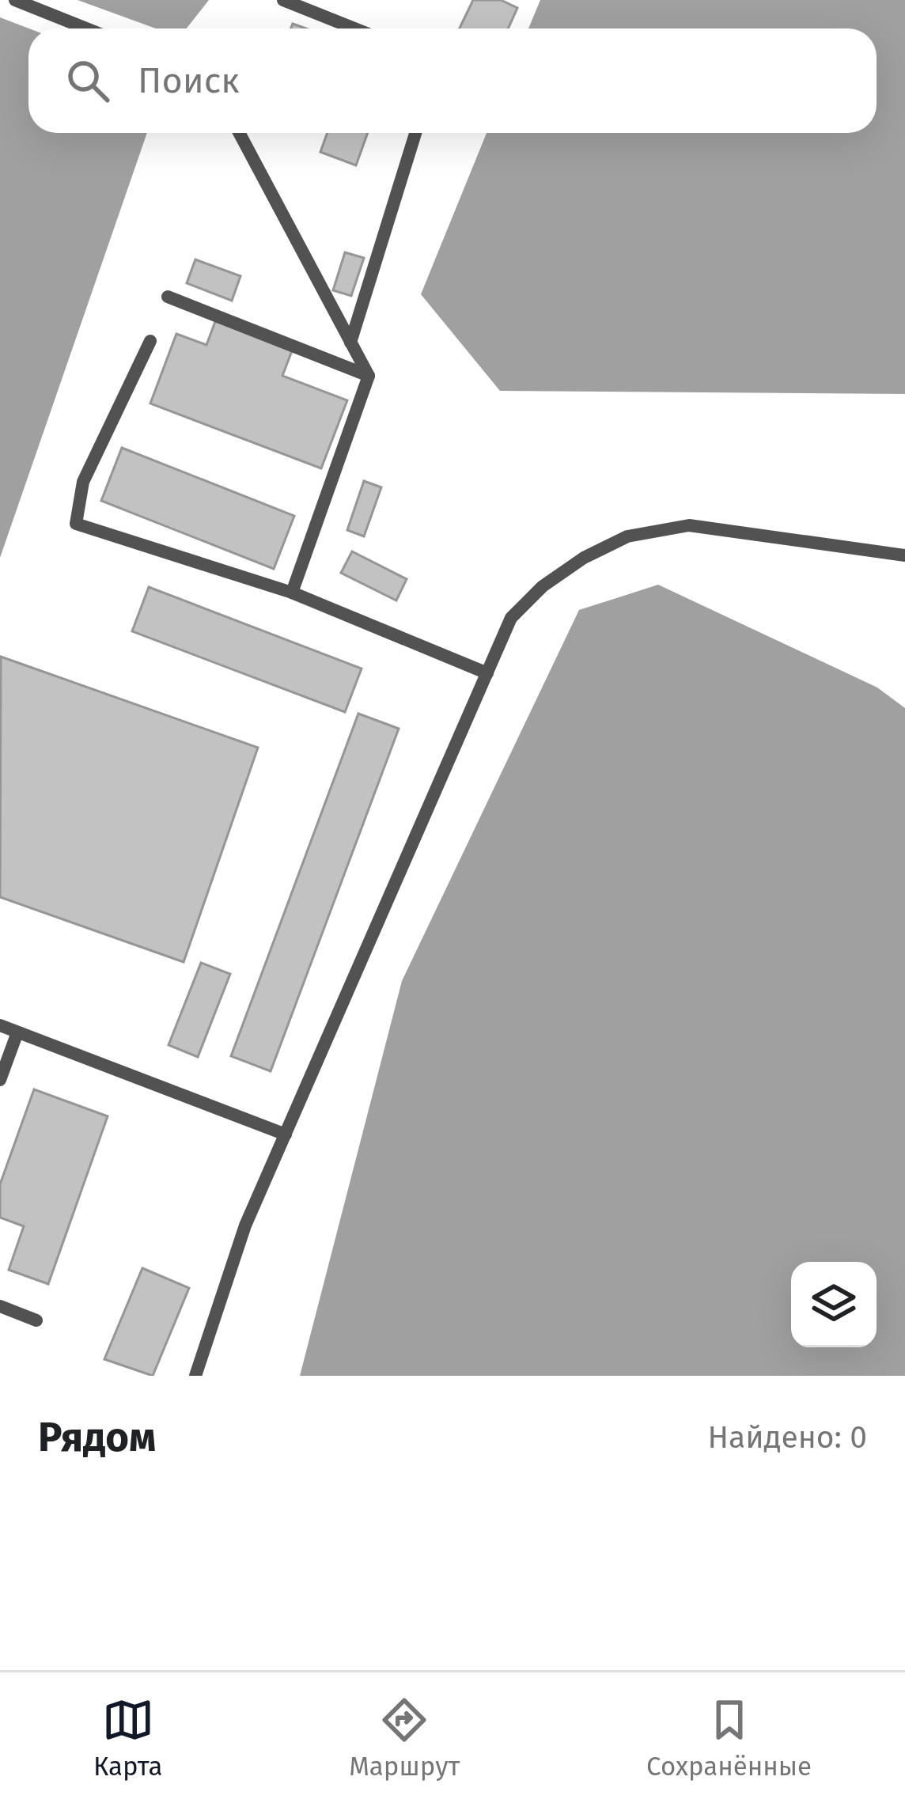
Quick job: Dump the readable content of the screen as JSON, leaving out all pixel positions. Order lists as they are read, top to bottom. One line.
{"page":{"search":"Поиск","heading":["Рядом","Найдено: 0"],"nav":["Карта","Маршрут","Сохранённые"]}}
